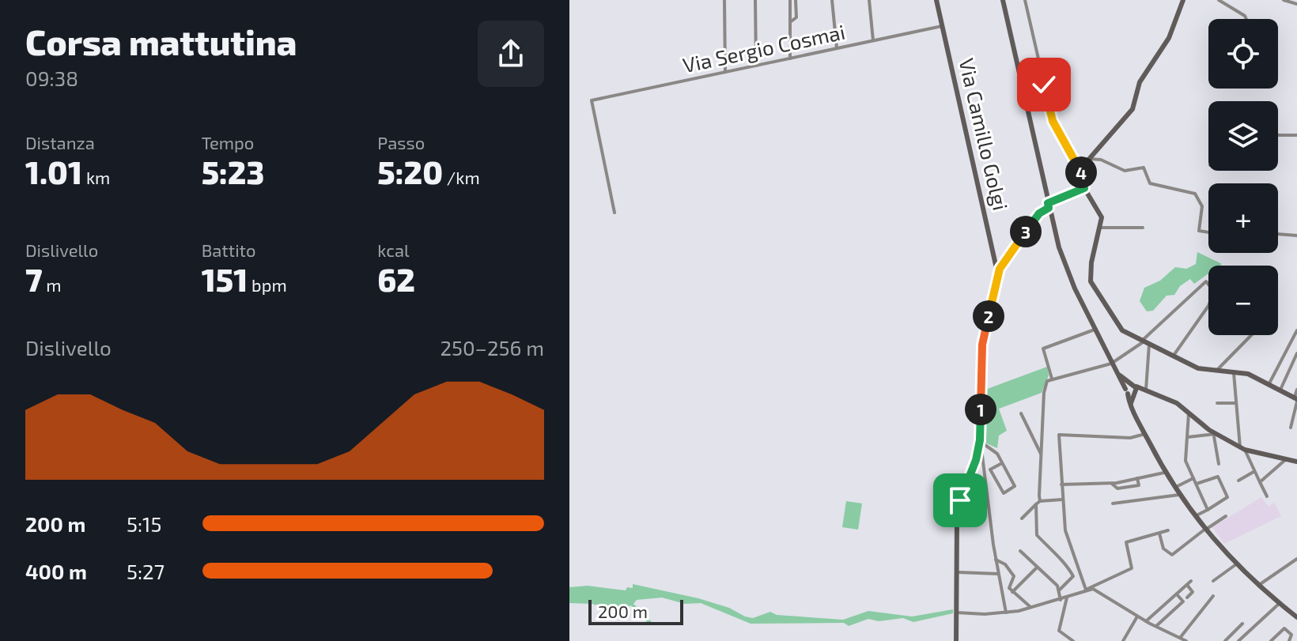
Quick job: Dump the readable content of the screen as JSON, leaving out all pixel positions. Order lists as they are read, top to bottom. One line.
{"streets":{"street":["Via Sergio Cosmai","Via Camillo Golgi"]},"crossings":[["Via Sergio Cosmai","Via Camillo Golgi"]],"scale_bar":"200 m","page":{"heading":["Corsa mattutina","09:38"],"map_buttons":["+","−"],"stats":[["Distanza","1.01 km"],["Tempo","5:23"],["Passo","5:20 /km"],["Dislivello","7 m"],["Battito","151 bpm"],["kcal","62"]],"pins":["4","3","2","1"],"chart":["Dislivello","250–256 m"],"list":[{"name":"200 m","note":"5:15"},{"name":"400 m","note":"5:27"}],"scale":"200 m"}}
